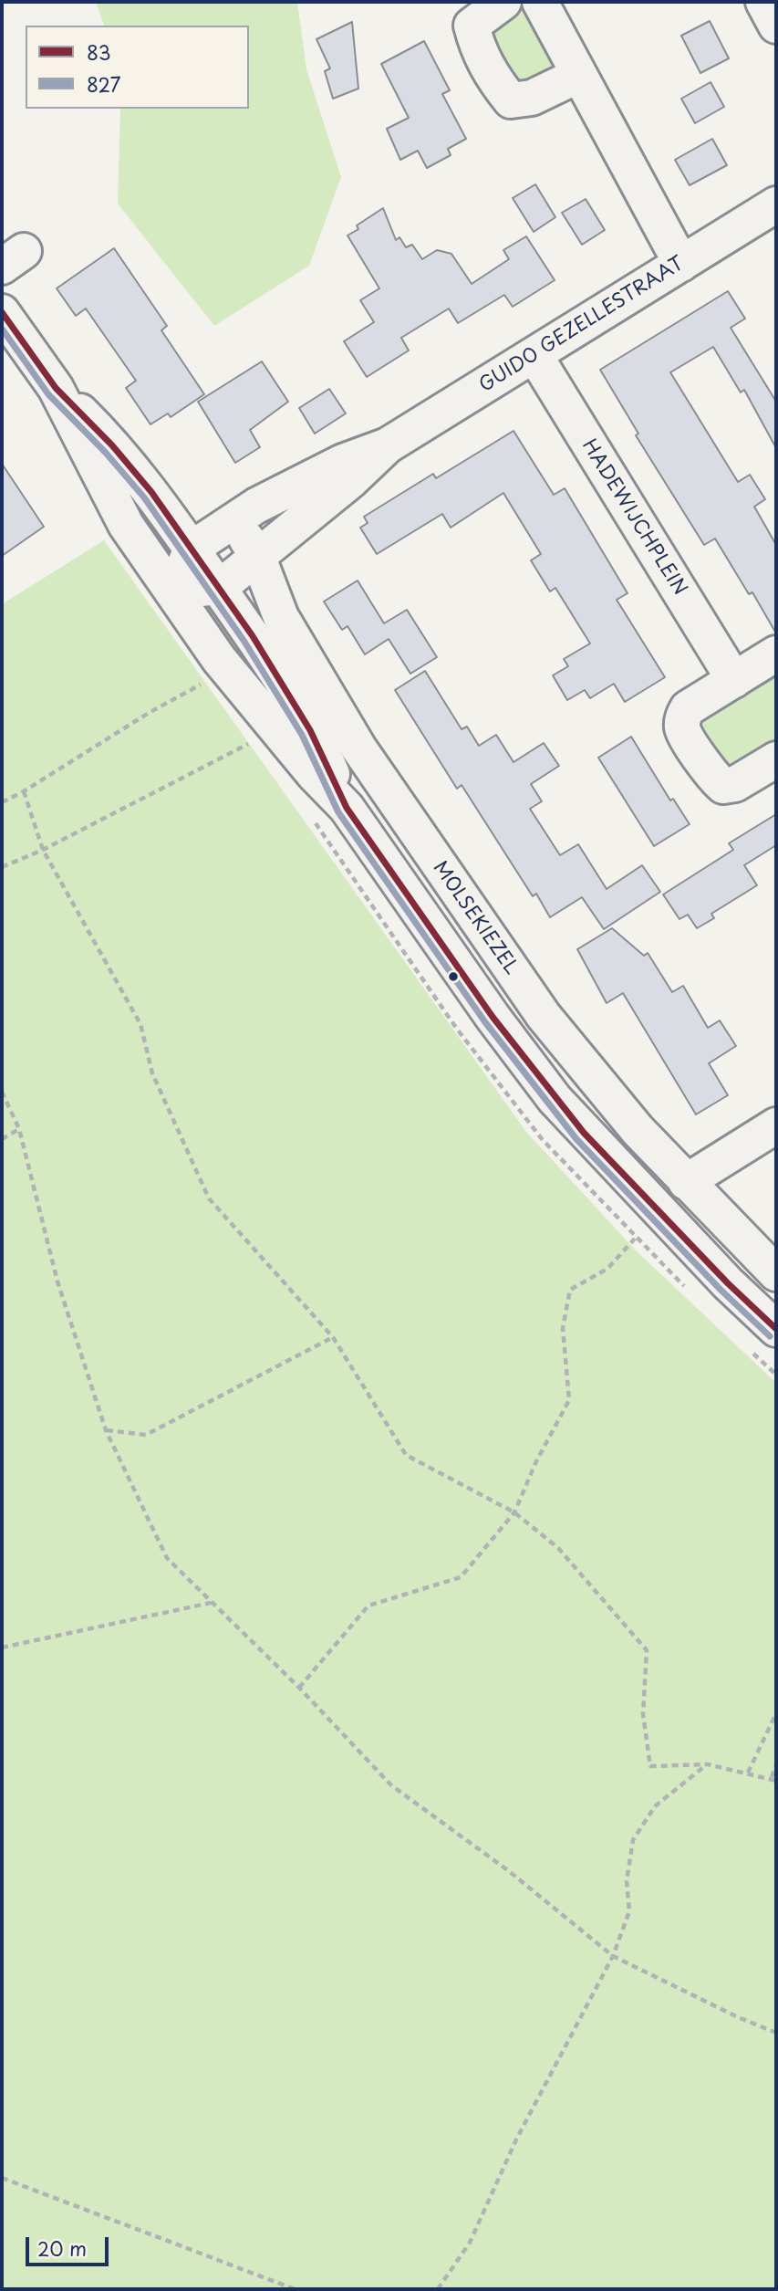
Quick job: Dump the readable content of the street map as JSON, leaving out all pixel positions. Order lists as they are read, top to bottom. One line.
{"streets":{"street":["GUIDO GEZELLESTRAAT","HADEWIJCHPLEIN","MOLSEKIEZEL"]},"crossings":[["GUIDO GEZELLESTRAAT","HADEWIJCHPLEIN"],["GUIDO GEZELLESTRAAT","MOLSEKIEZEL"]],"lines":["transit line 83","transit line 827"],"legend":["83","827"],"scale_bar":"20 m"}
